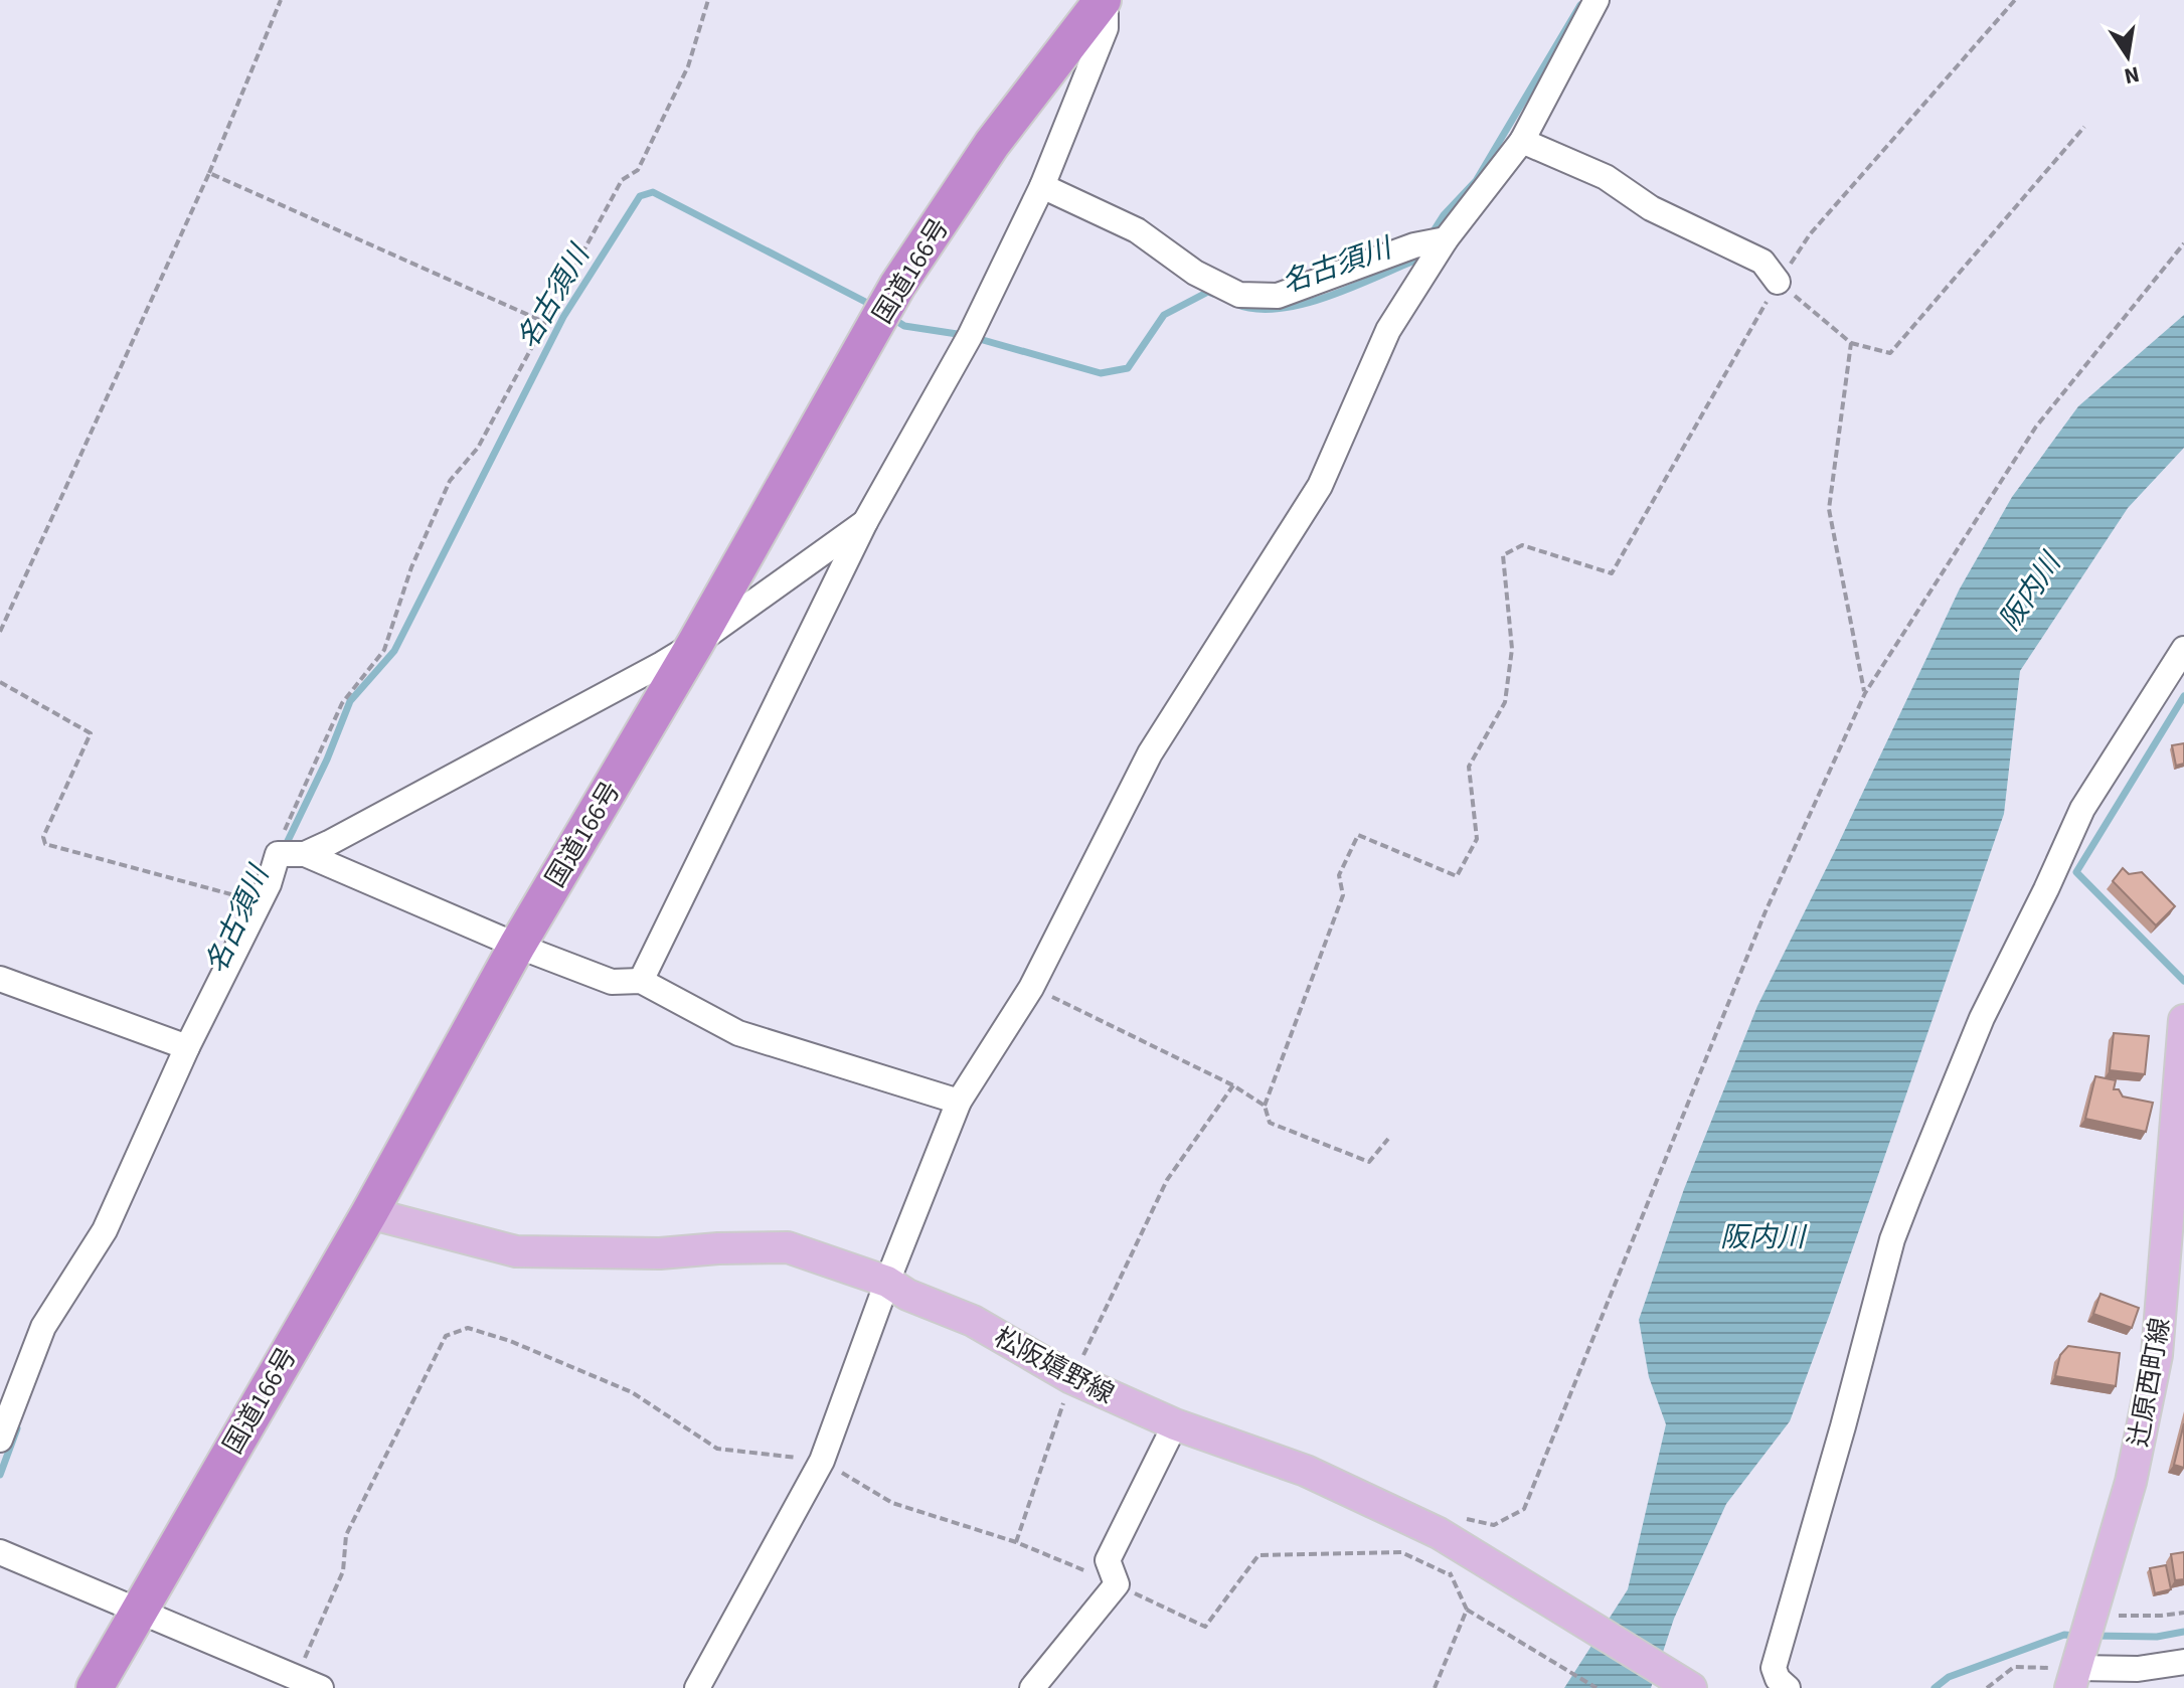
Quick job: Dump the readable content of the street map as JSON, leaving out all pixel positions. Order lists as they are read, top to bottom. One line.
{"streets":{"highway":["国道166号"],"main road":["松阪嬉野線","辻原西町線"]},"crossings":[["国道166号","松阪嬉野線"]],"water":["名古須川","阪内川"],"north":"bottom"}
